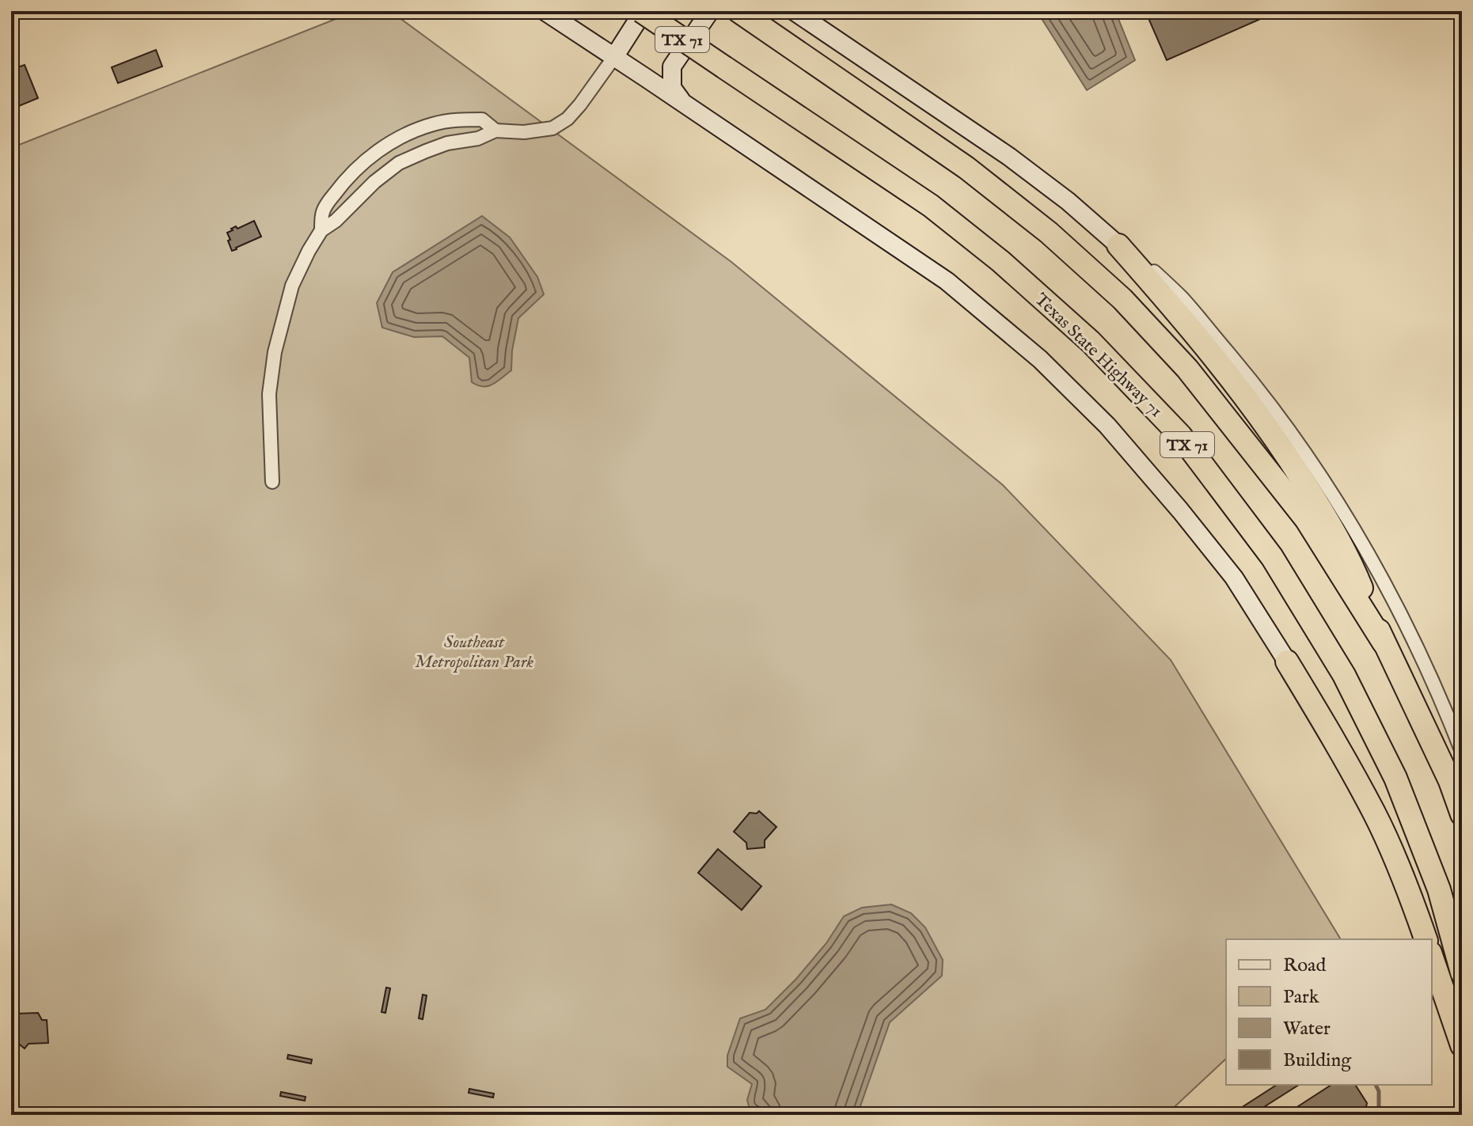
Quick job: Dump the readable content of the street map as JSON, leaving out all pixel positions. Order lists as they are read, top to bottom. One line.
{"streets":{"highway":["TX 71","Texas State Highway 71"]},"parks":["Southeast Metropolitan Park"],"legend":["Road","Park","Water","Building"]}
